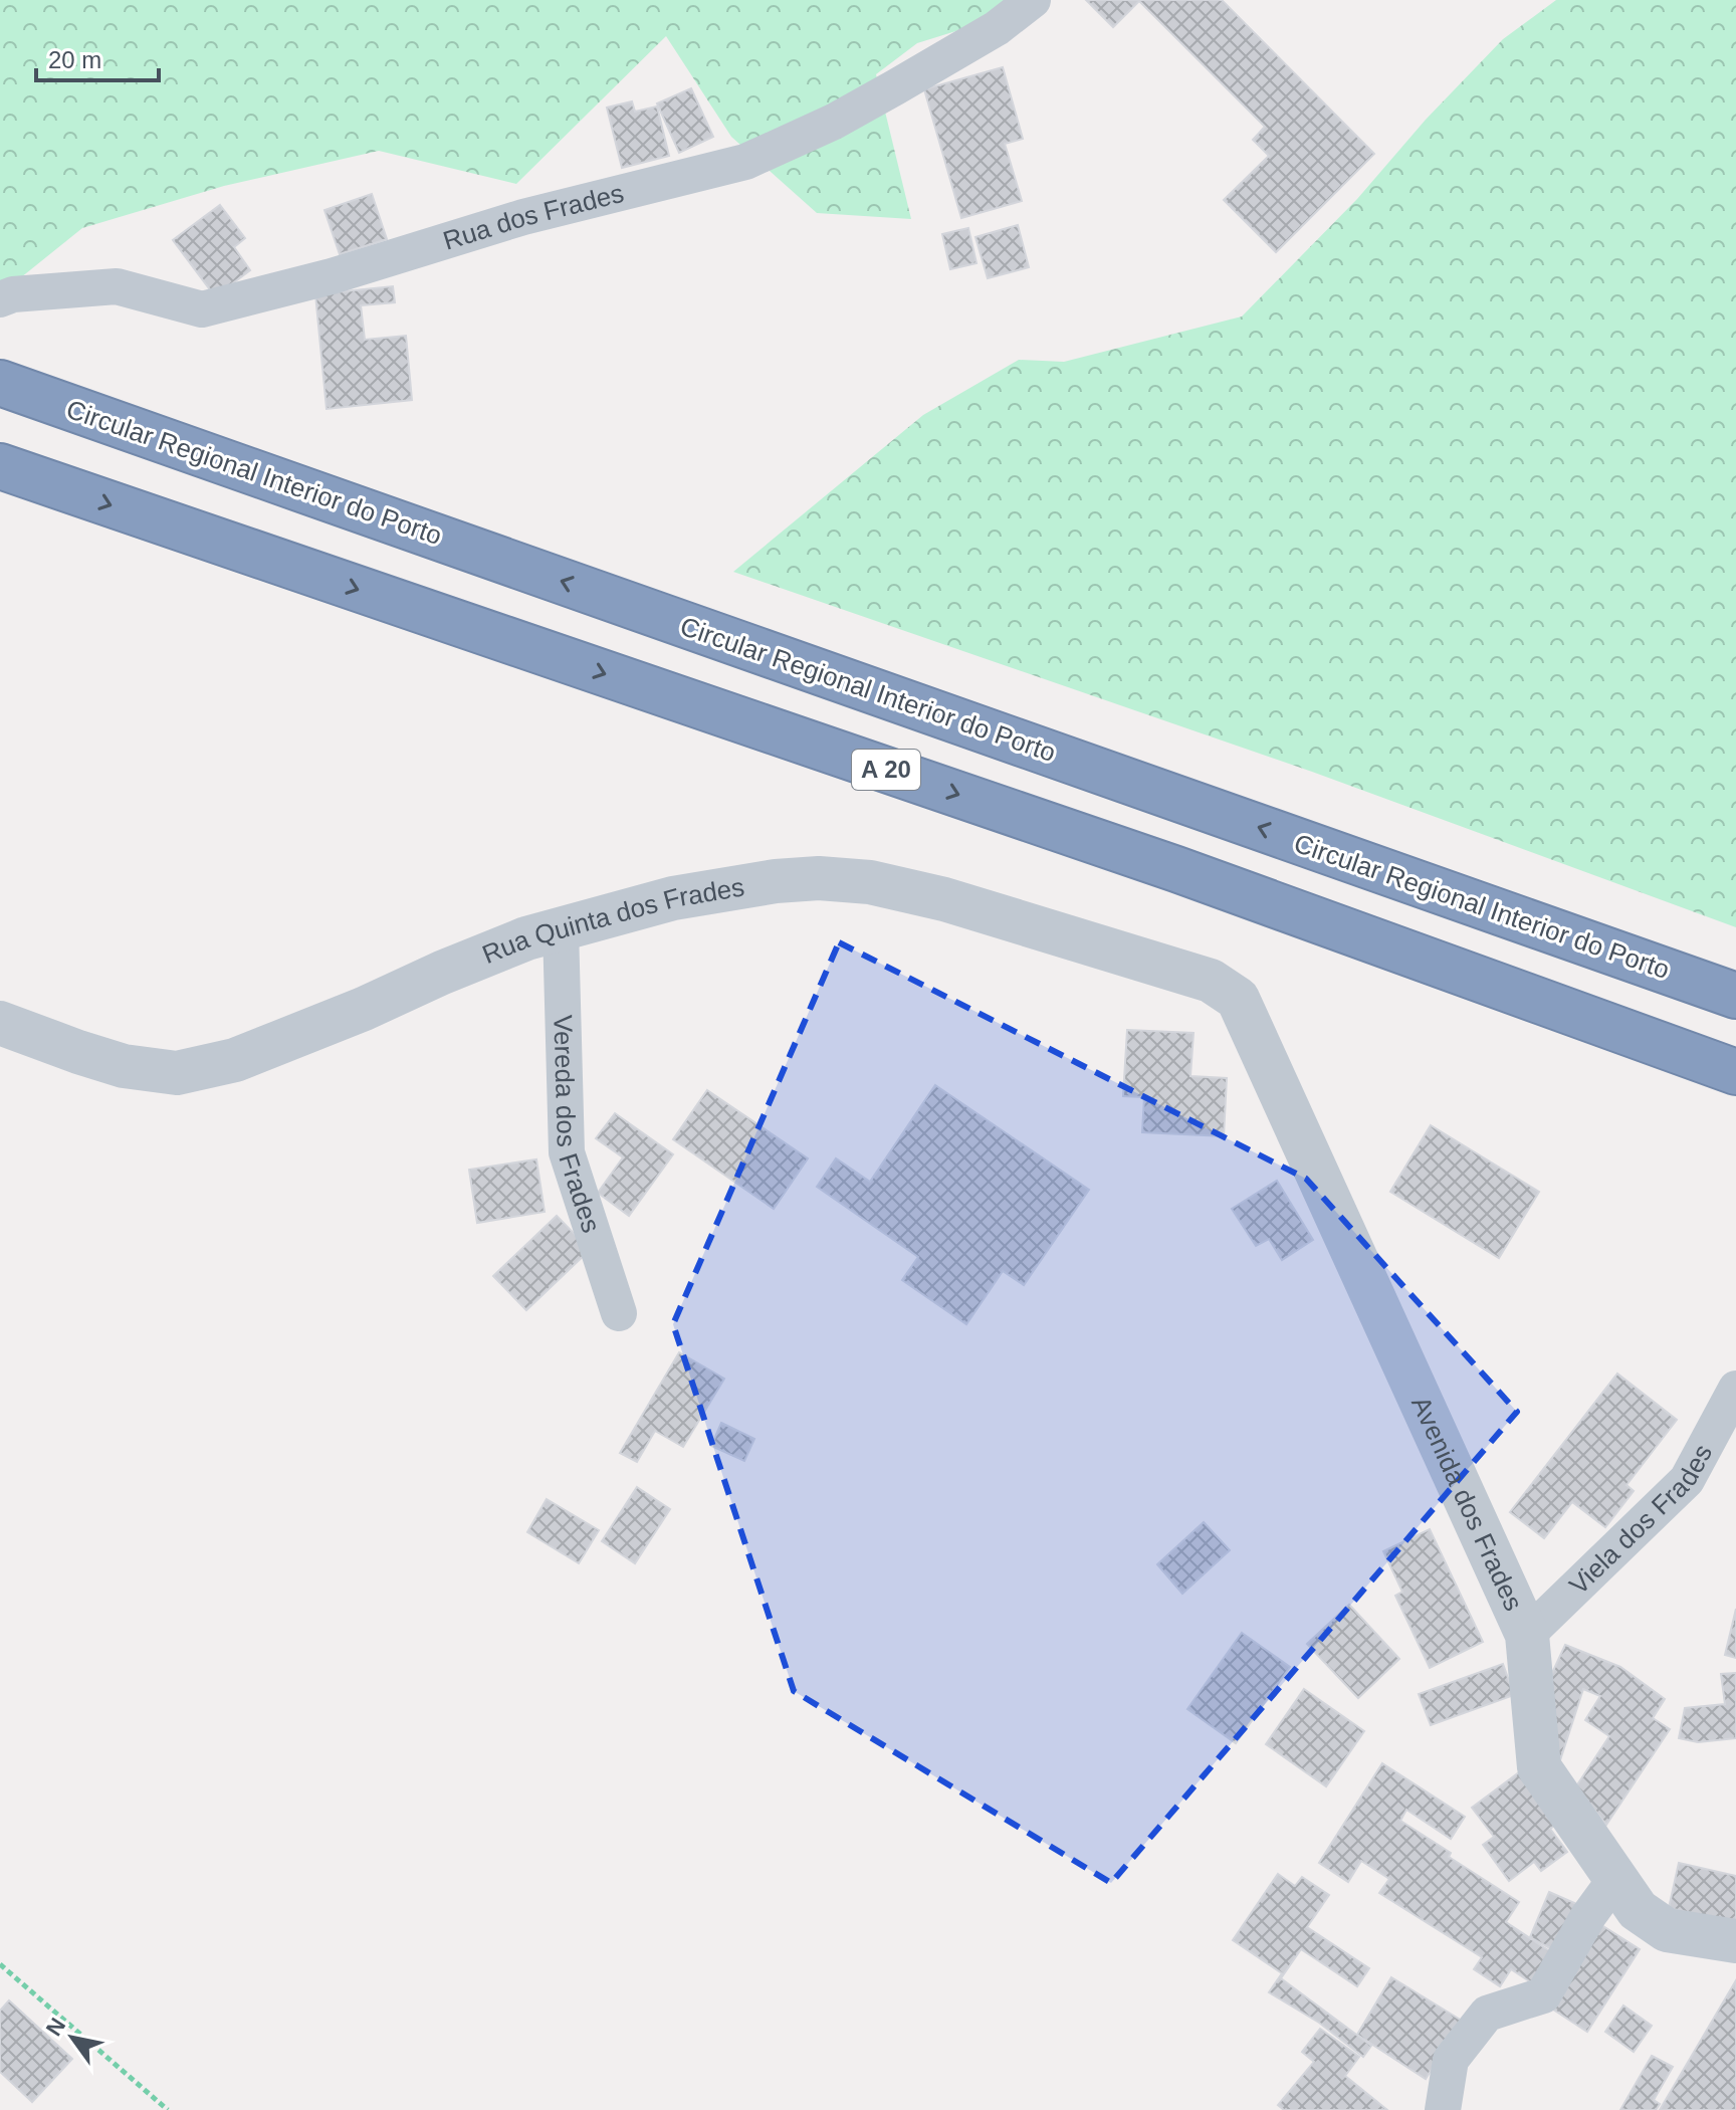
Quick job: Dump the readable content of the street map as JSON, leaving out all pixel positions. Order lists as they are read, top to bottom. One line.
{"streets":{"highway":["Circular Regional Interior do Porto","A 20"],"street":["Rua dos Frades","Rua Quinta dos Frades","Vereda dos Frades","Avenida dos Frades","Viela dos Frades"]},"crossings":[["Rua Quinta dos Frades","Vereda dos Frades"],["Rua Quinta dos Frades","Avenida dos Frades"],["Avenida dos Frades","Viela dos Frades"]],"scale_bar":"20 m","north":"top left"}
